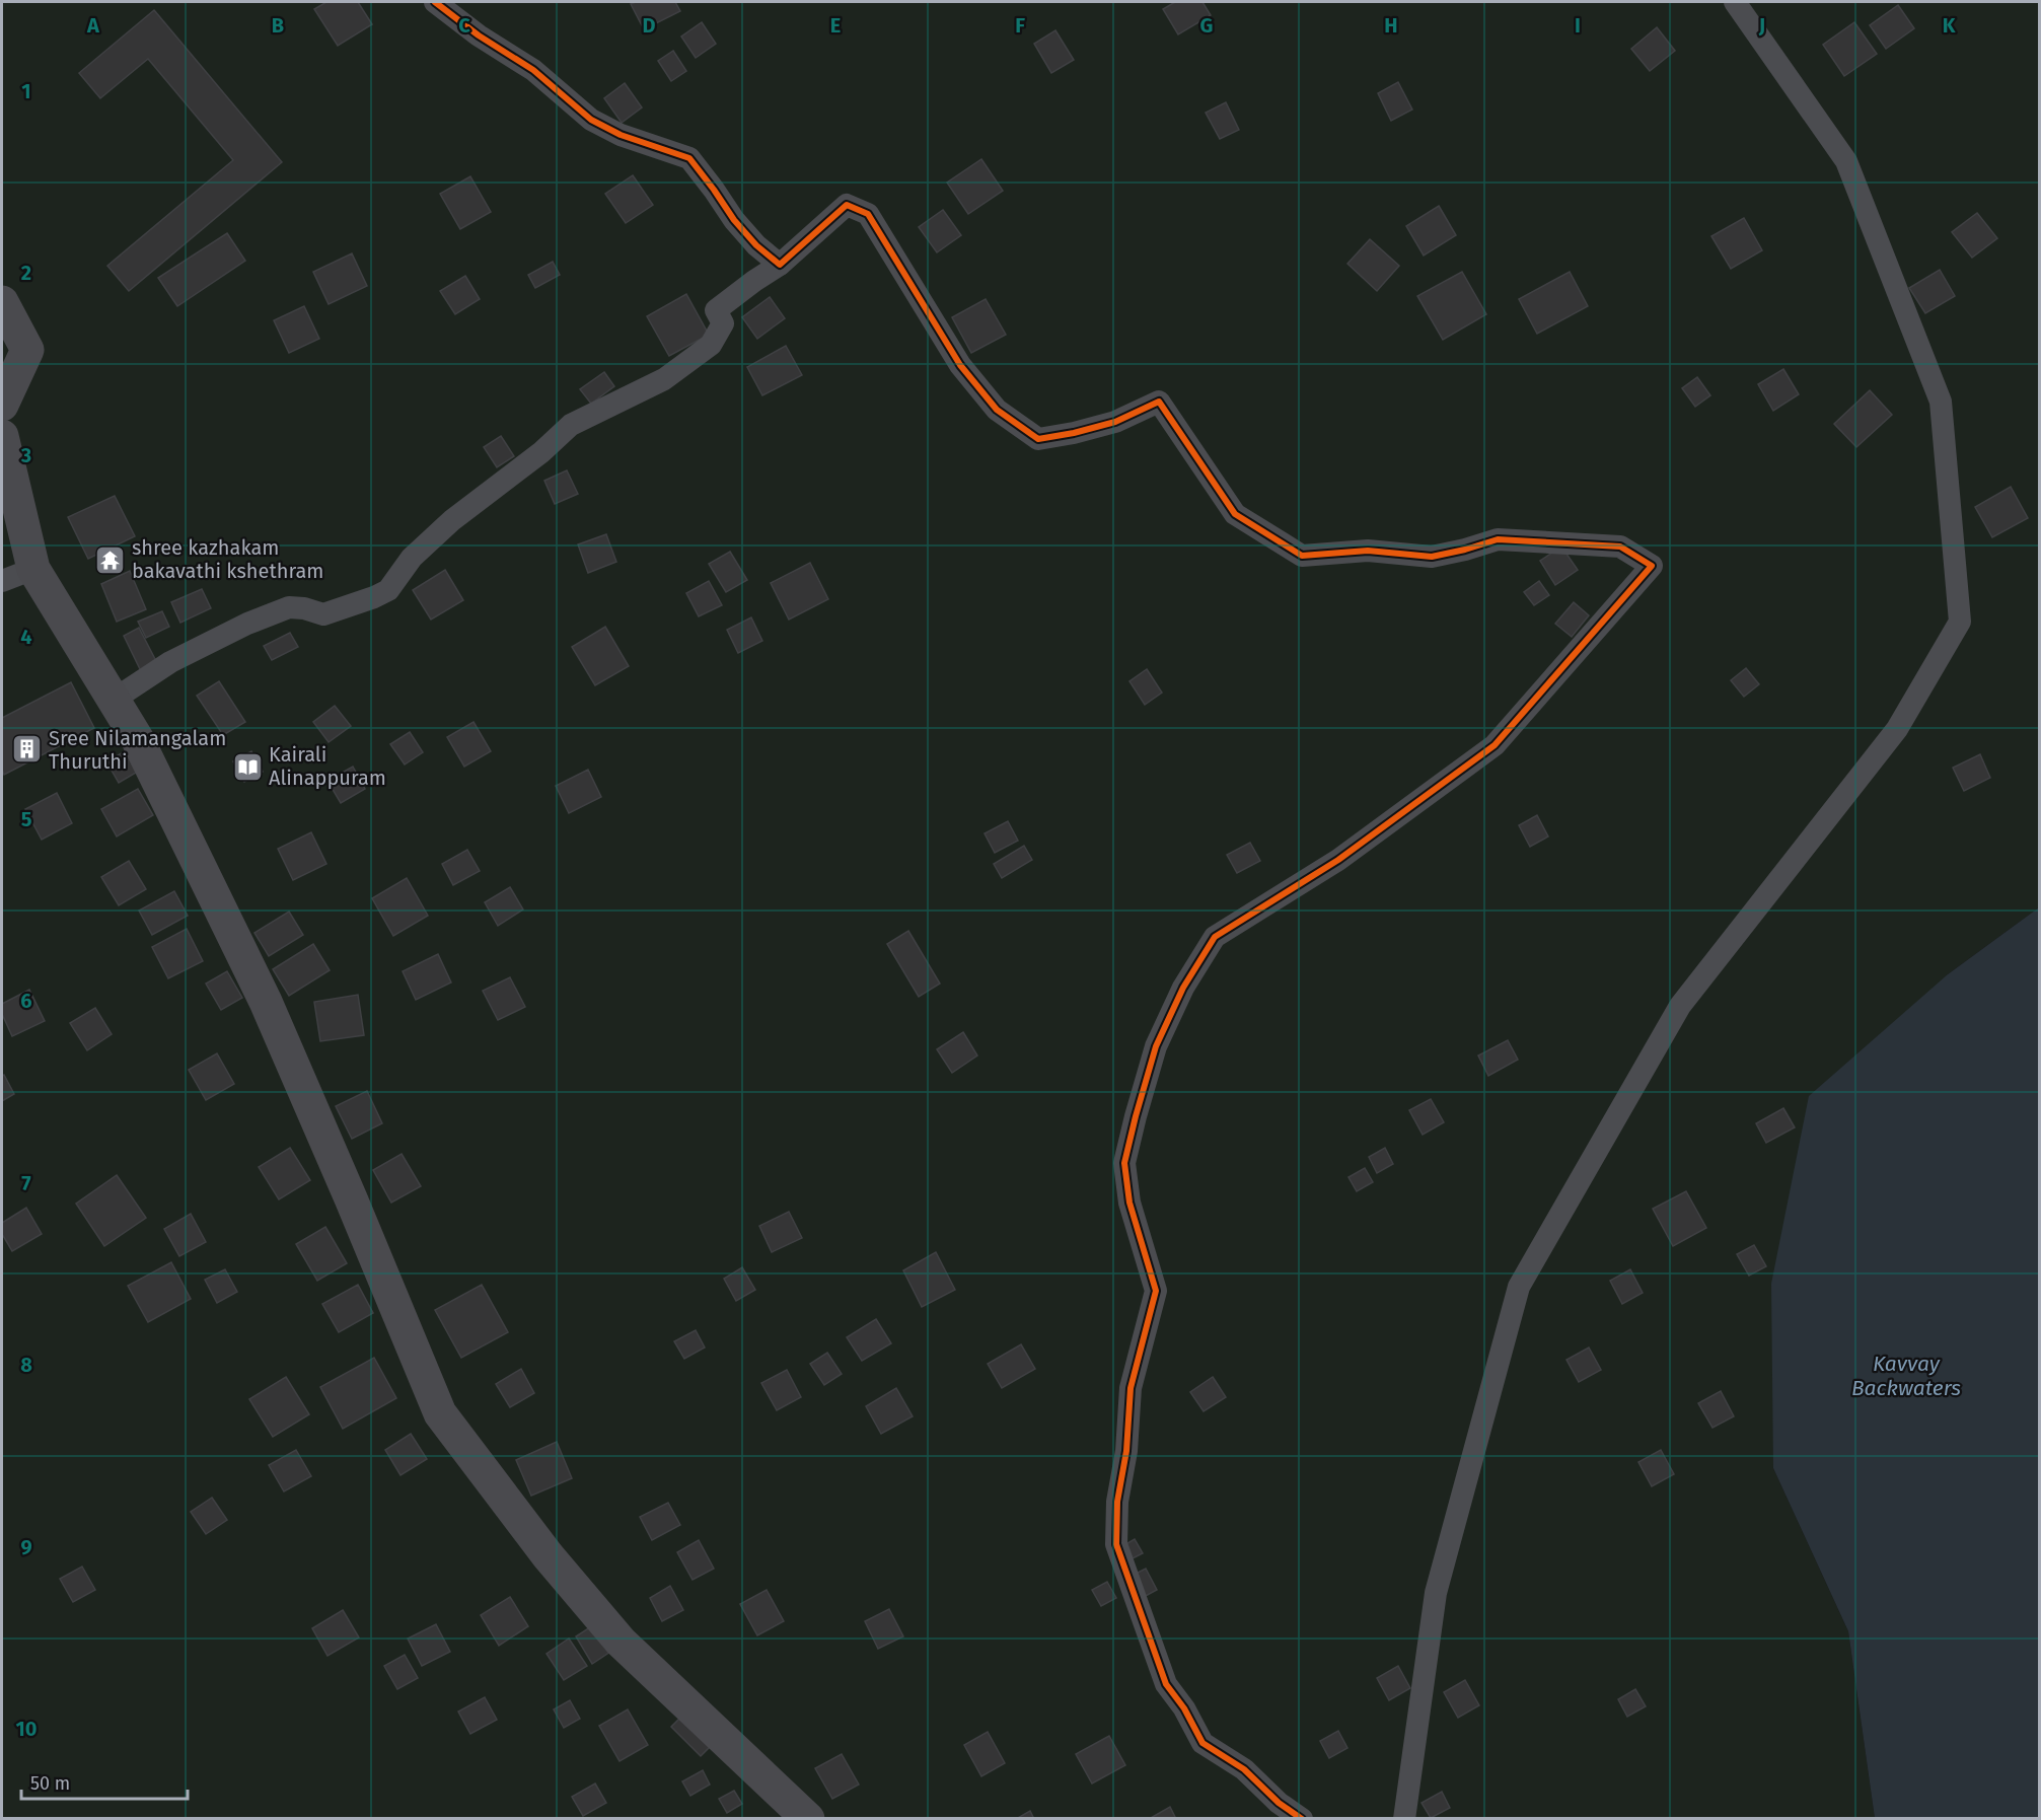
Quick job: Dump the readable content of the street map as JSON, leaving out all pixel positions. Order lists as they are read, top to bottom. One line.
{"water":["Kavvay Backwaters"],"places":{"temple":["shree kazhakam bakavathi kshethram"],"building":["Sree Nilamangalam Thuruthi"],"library":["Kairali Alinappuram"]},"scale_bar":"50 m","grid":{"columns":["A","B","C","D","E","F","G","H","I","J","K"],"rows":["1","2","3","4","5","6","7","8","9","10"]}}
